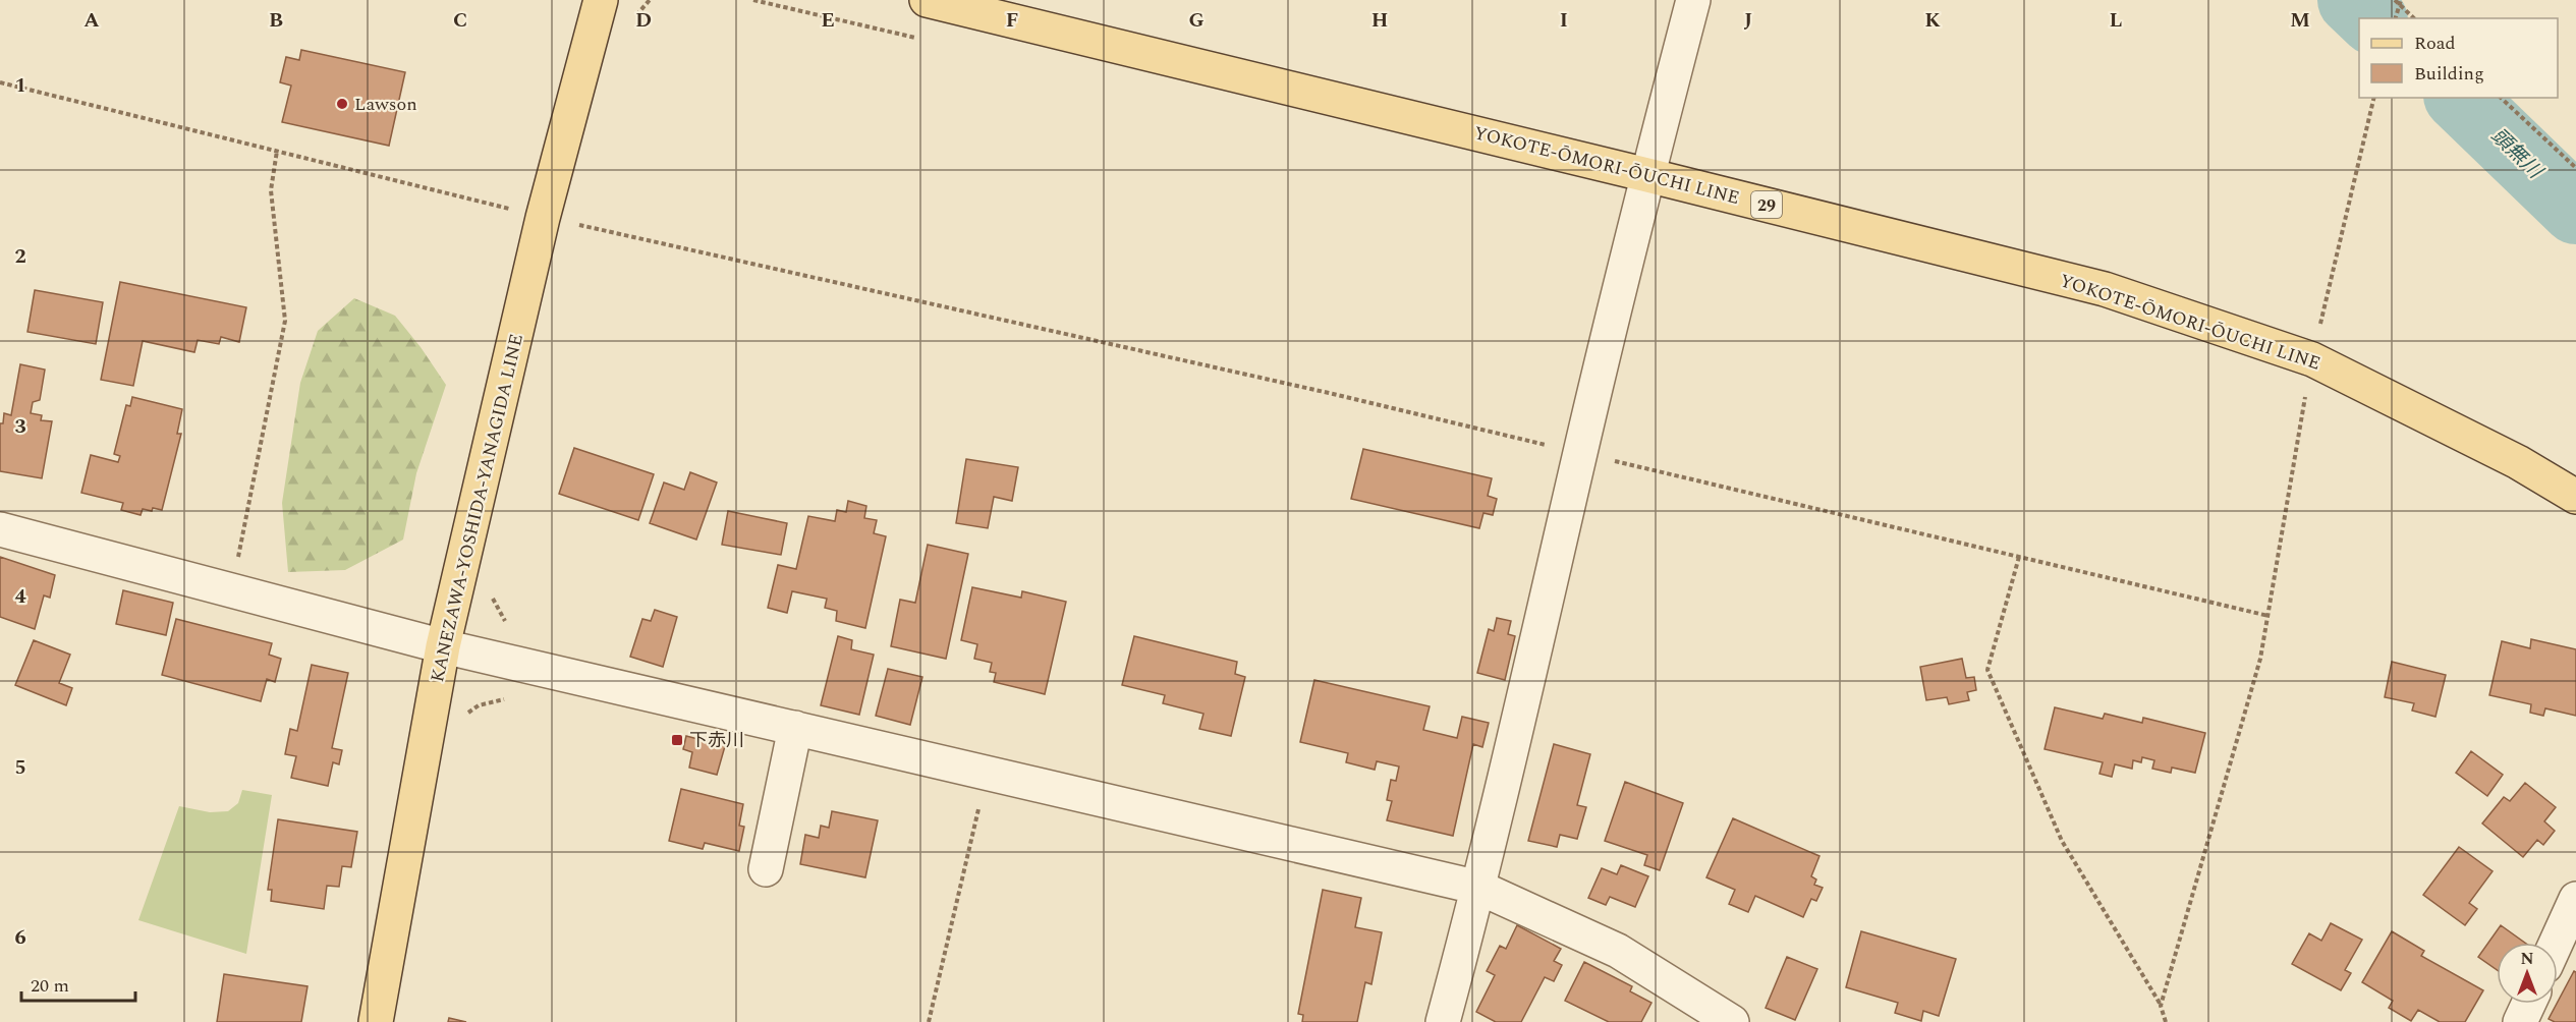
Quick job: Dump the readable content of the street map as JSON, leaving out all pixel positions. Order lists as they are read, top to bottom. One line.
{"streets":{"main road":["YOKOTE-ŌMORI-ŌUCHI LINE","29","KANEZAWA-YOSHIDA-YANAGIDA LINE"]},"water":["頭無川"],"places":{"other":["Lawson"],"transit":["下赤川"]},"legend":["Road","Building"],"scale_bar":"20 m","north":"top","grid":{"columns":["A","B","C","D","E","F","G","H","I","J","K","L","M"],"rows":["1","2","3","4","5","6"]}}
